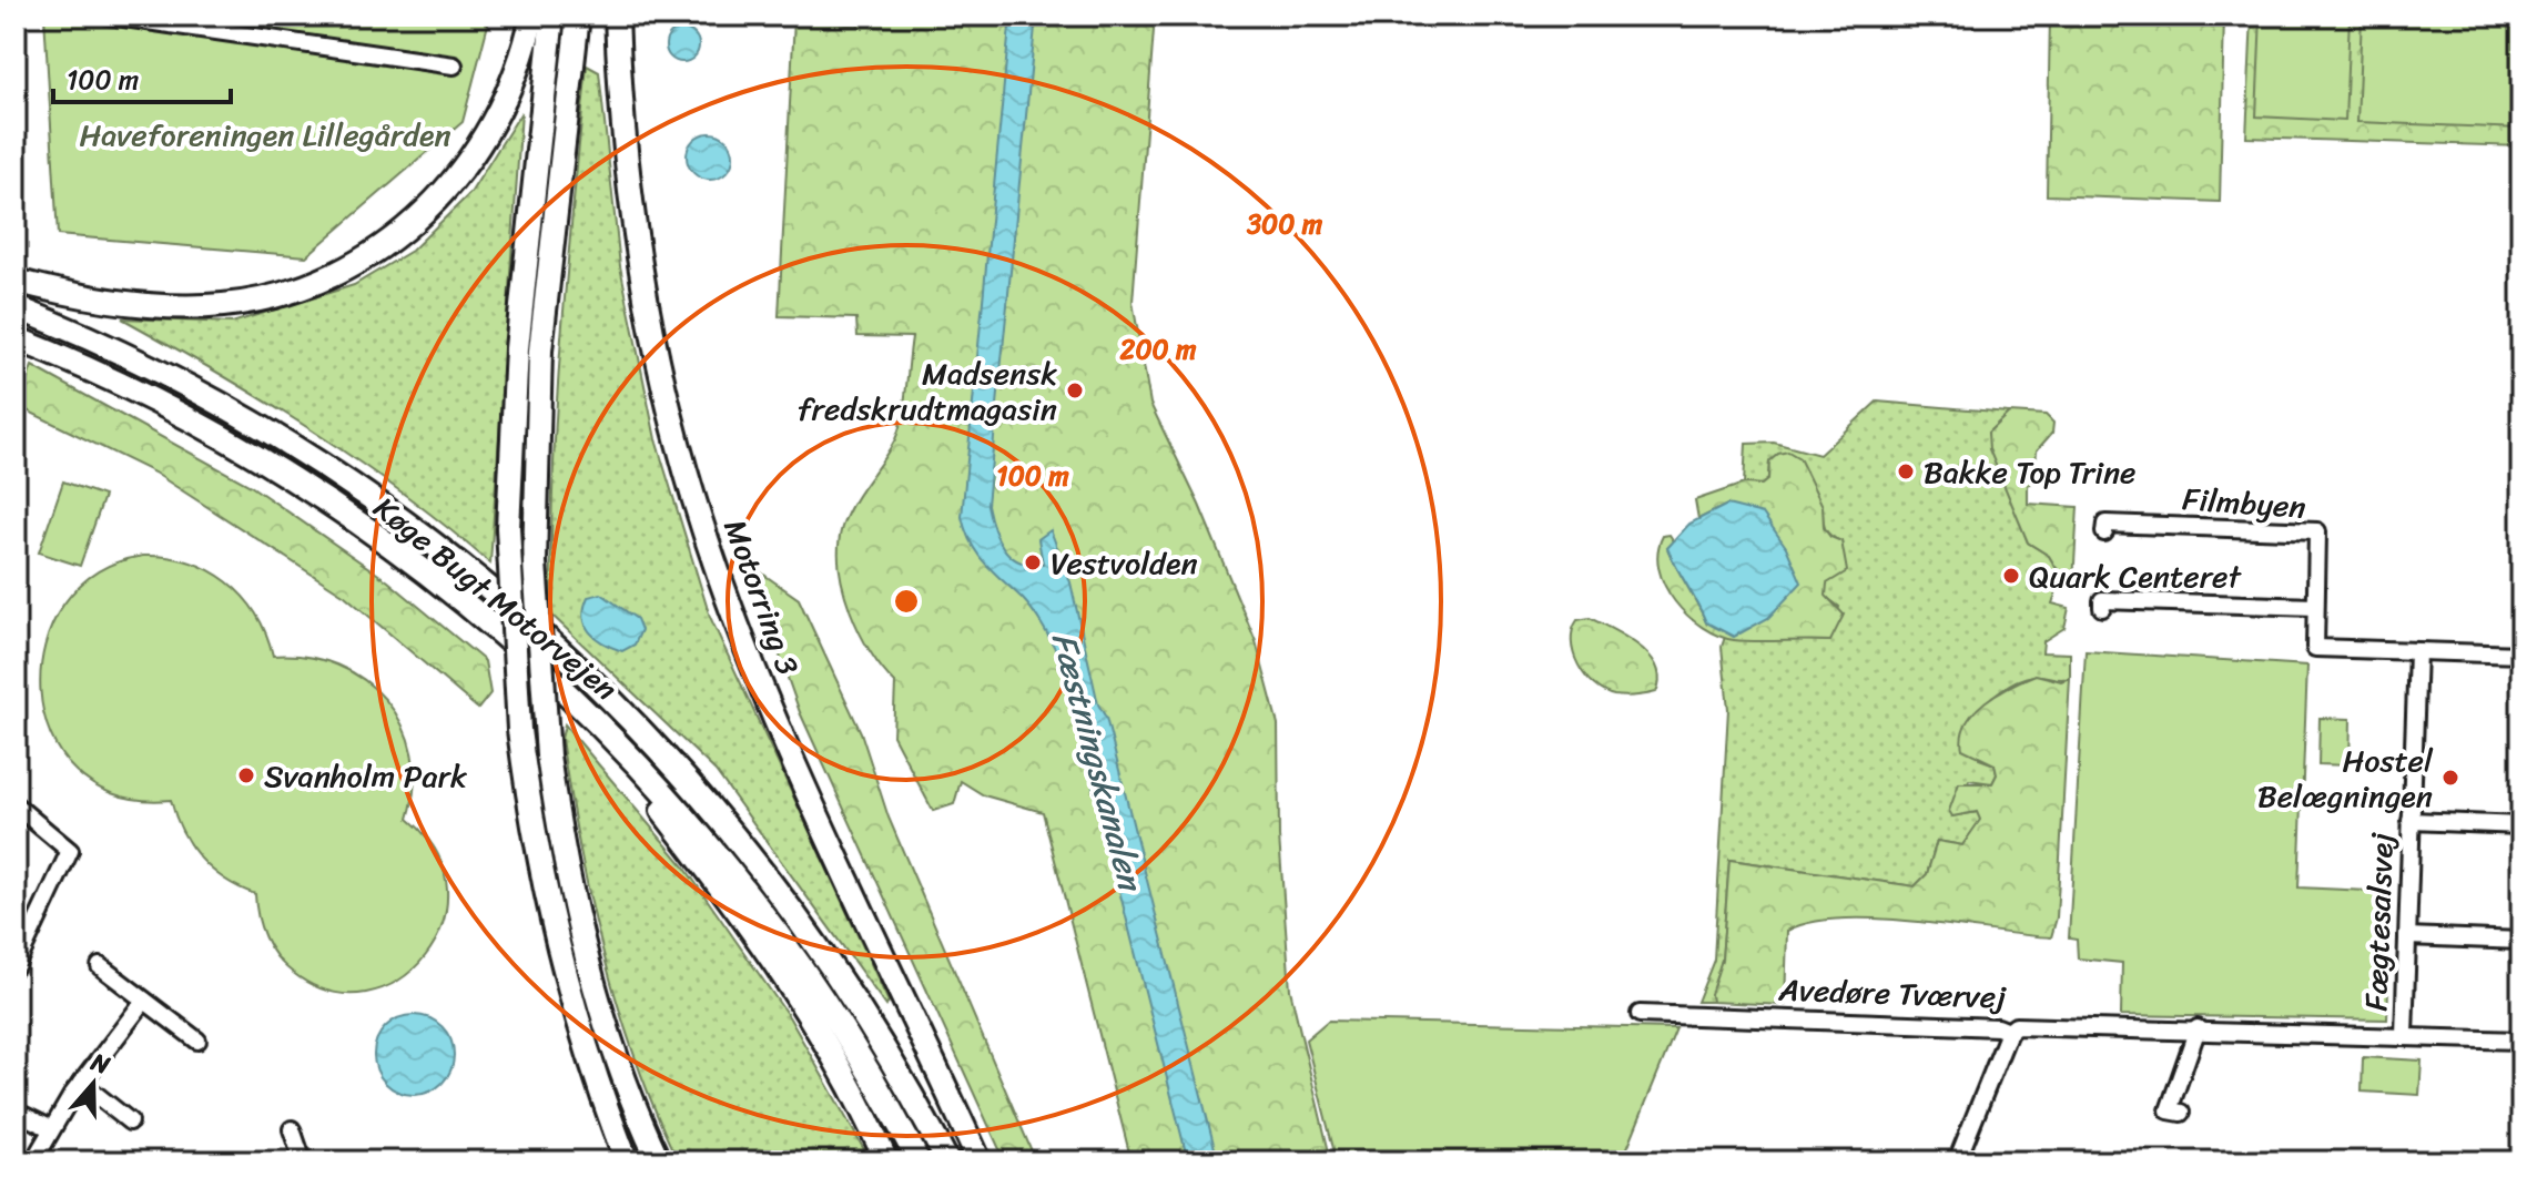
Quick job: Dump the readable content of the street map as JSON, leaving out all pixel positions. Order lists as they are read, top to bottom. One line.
{"streets":{"highway":["Motorring 3","Køge Bugt Motorvejen"],"street":["Filmbyen","Fægtesalsvej","Avedøre Tværvej"]},"crossings":[["Filmbyen","Fægtesalsvej"],["Fægtesalsvej","Avedøre Tværvej"]],"water":["Fæstningskanalen"],"parks":["Haveforeningen Lillegården"],"places":["Madsensk fredskrudtmagasin","Bakke Top Trine","Vestvolden","Quark Centeret","Svanholm Park","Hostel Belægningen"],"scale_bar":"100 m","north":"top","rings":["300 m","200 m","100 m"]}
